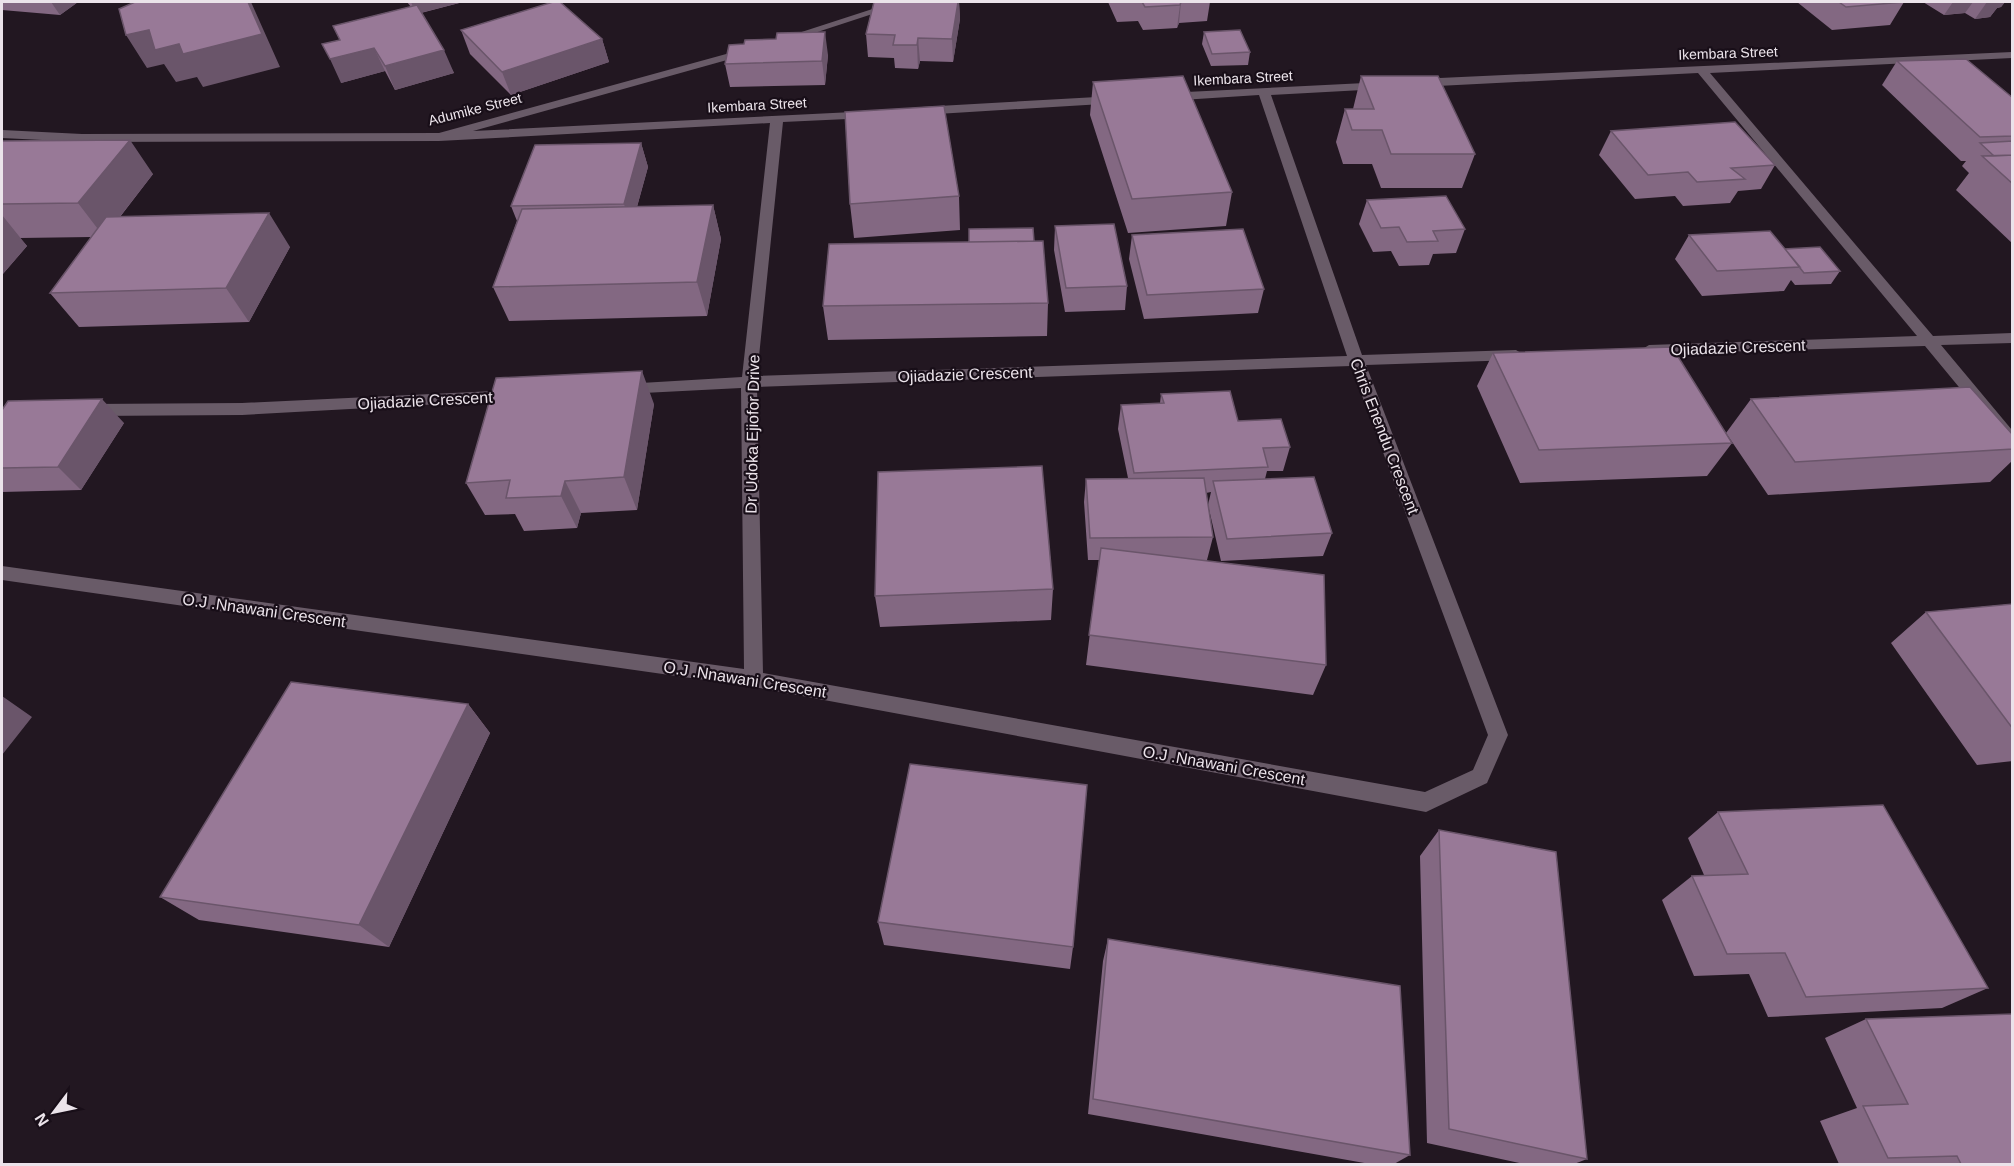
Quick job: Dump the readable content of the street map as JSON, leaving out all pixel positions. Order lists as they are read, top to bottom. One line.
{"streets":{"street":["Ikembara Street","Adumike Street","Ojiadazie Crescent","Dr Udoka Ejiofor Drive","Chris Enendu Crescent","O.J .Nnawani Crescent"]},"crossings":[["Ikembara Street","Adumike Street"],["Ikembara Street","Dr Udoka Ejiofor Drive"],["Ikembara Street","Chris Enendu Crescent"],["Ojiadazie Crescent","Dr Udoka Ejiofor Drive"],["Ojiadazie Crescent","Chris Enendu Crescent"],["Dr Udoka Ejiofor Drive","O.J .Nnawani Crescent"],["Chris Enendu Crescent","O.J .Nnawani Crescent"]],"north":"bottom left"}
